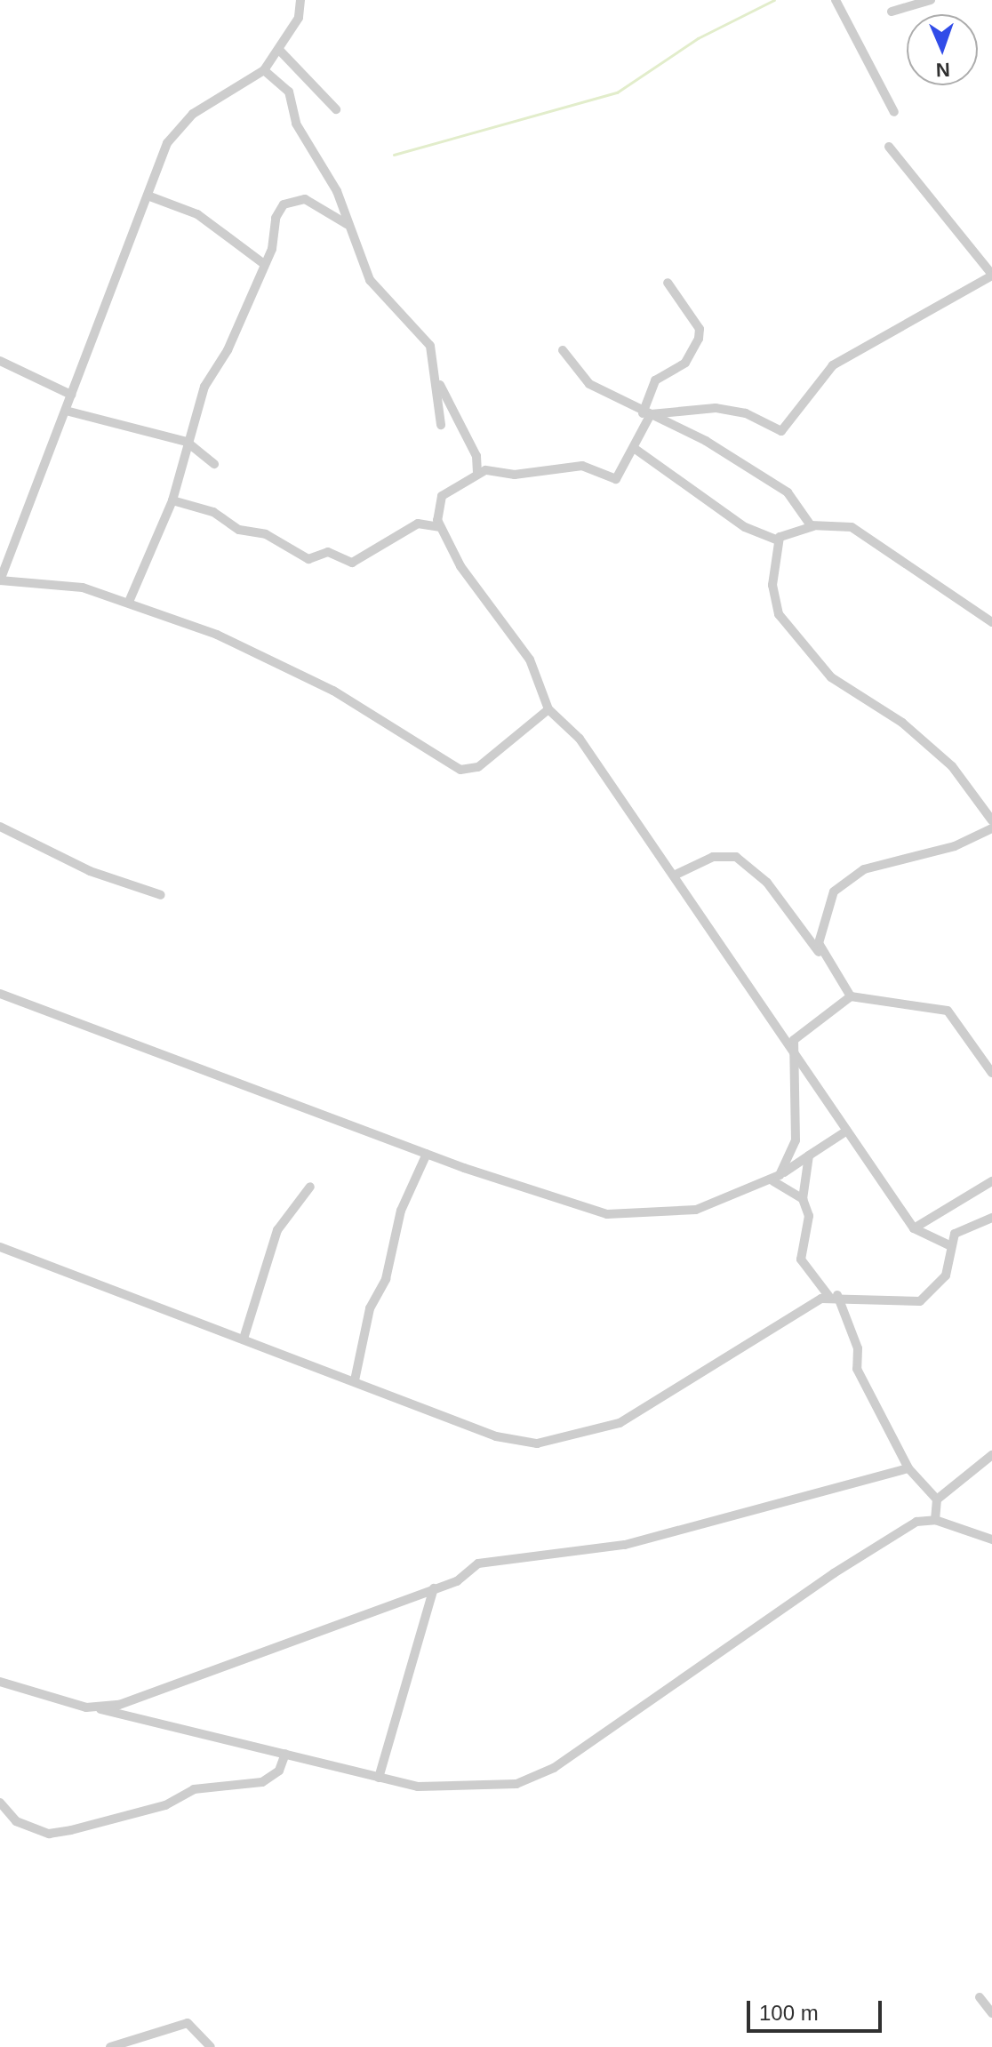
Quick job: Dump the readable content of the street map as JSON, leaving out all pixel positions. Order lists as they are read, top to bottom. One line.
{"scale_bar":"100 m","north":"bottom"}
